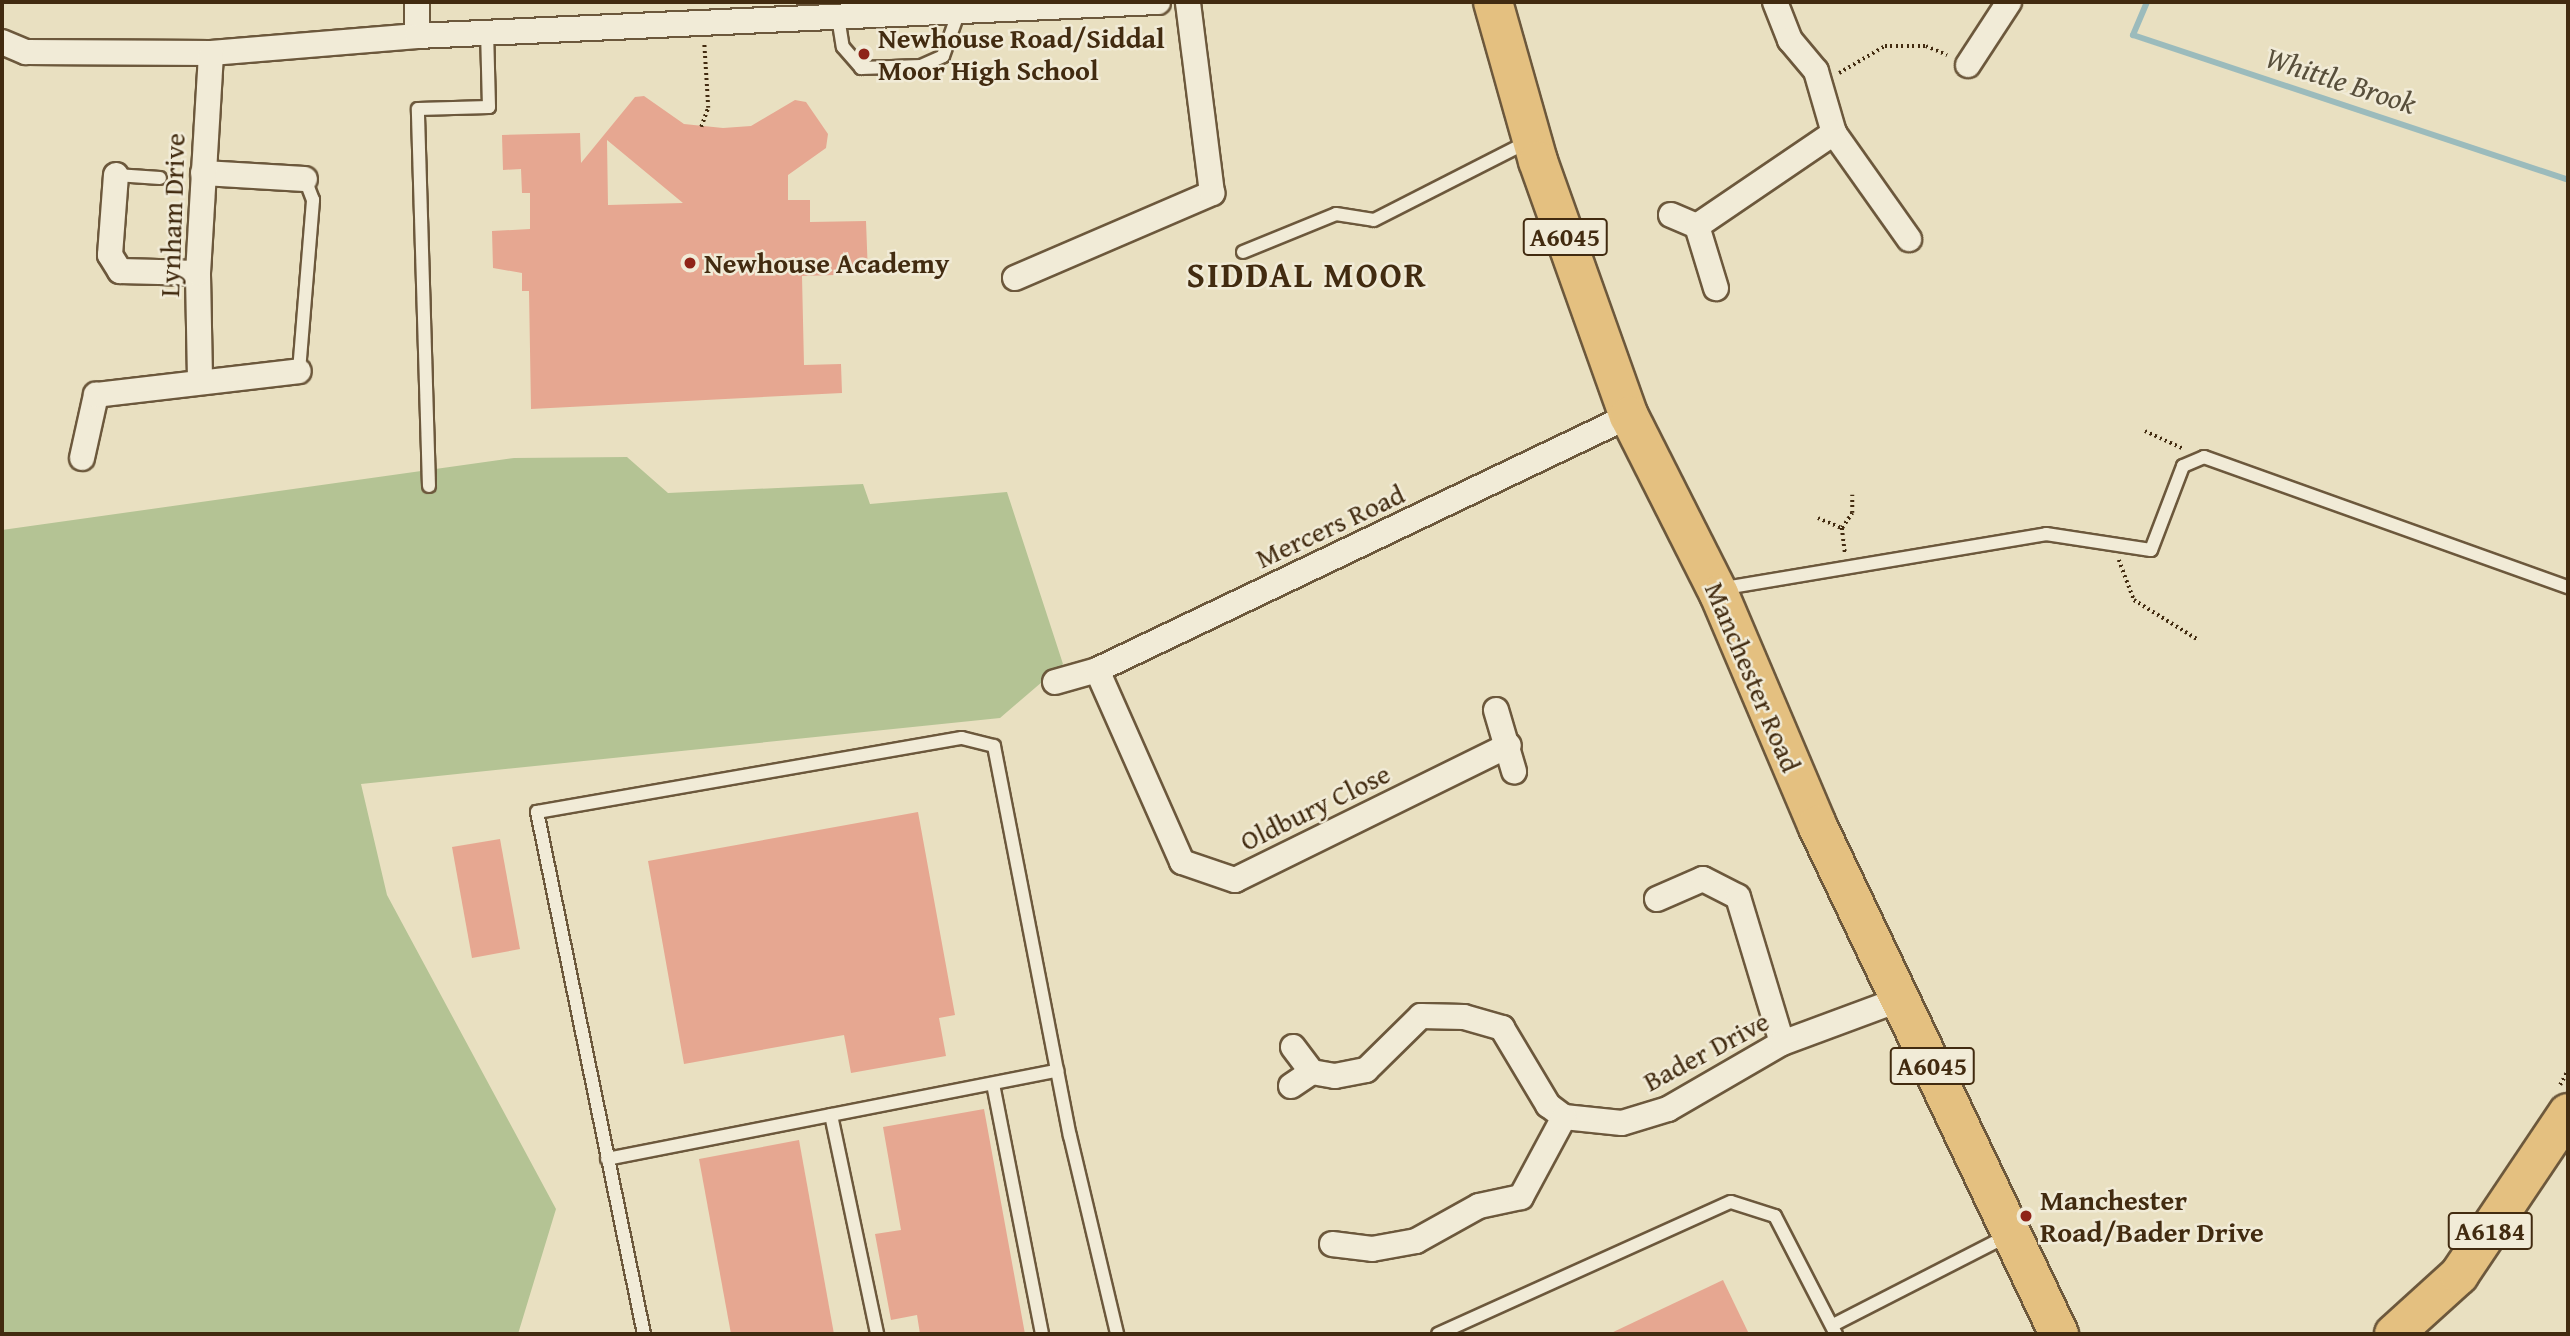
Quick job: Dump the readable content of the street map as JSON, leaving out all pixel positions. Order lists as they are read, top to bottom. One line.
{"streets":{"main road":["A6045","Manchester Road","A6184"],"street":["Lynham Drive","Mercers Road","Oldbury Close","Bader Drive"]},"crossings":[["Mercers Road","Manchester Road"],["Mercers Road","Oldbury Close"],["Manchester Road","Bader Drive"]],"districts":["SIDDAL MOOR"],"water":["Whittle Brook"],"places":["Newhouse Road/Siddal Moor High School","Newhouse Academy","Manchester Road/Bader Drive"]}
